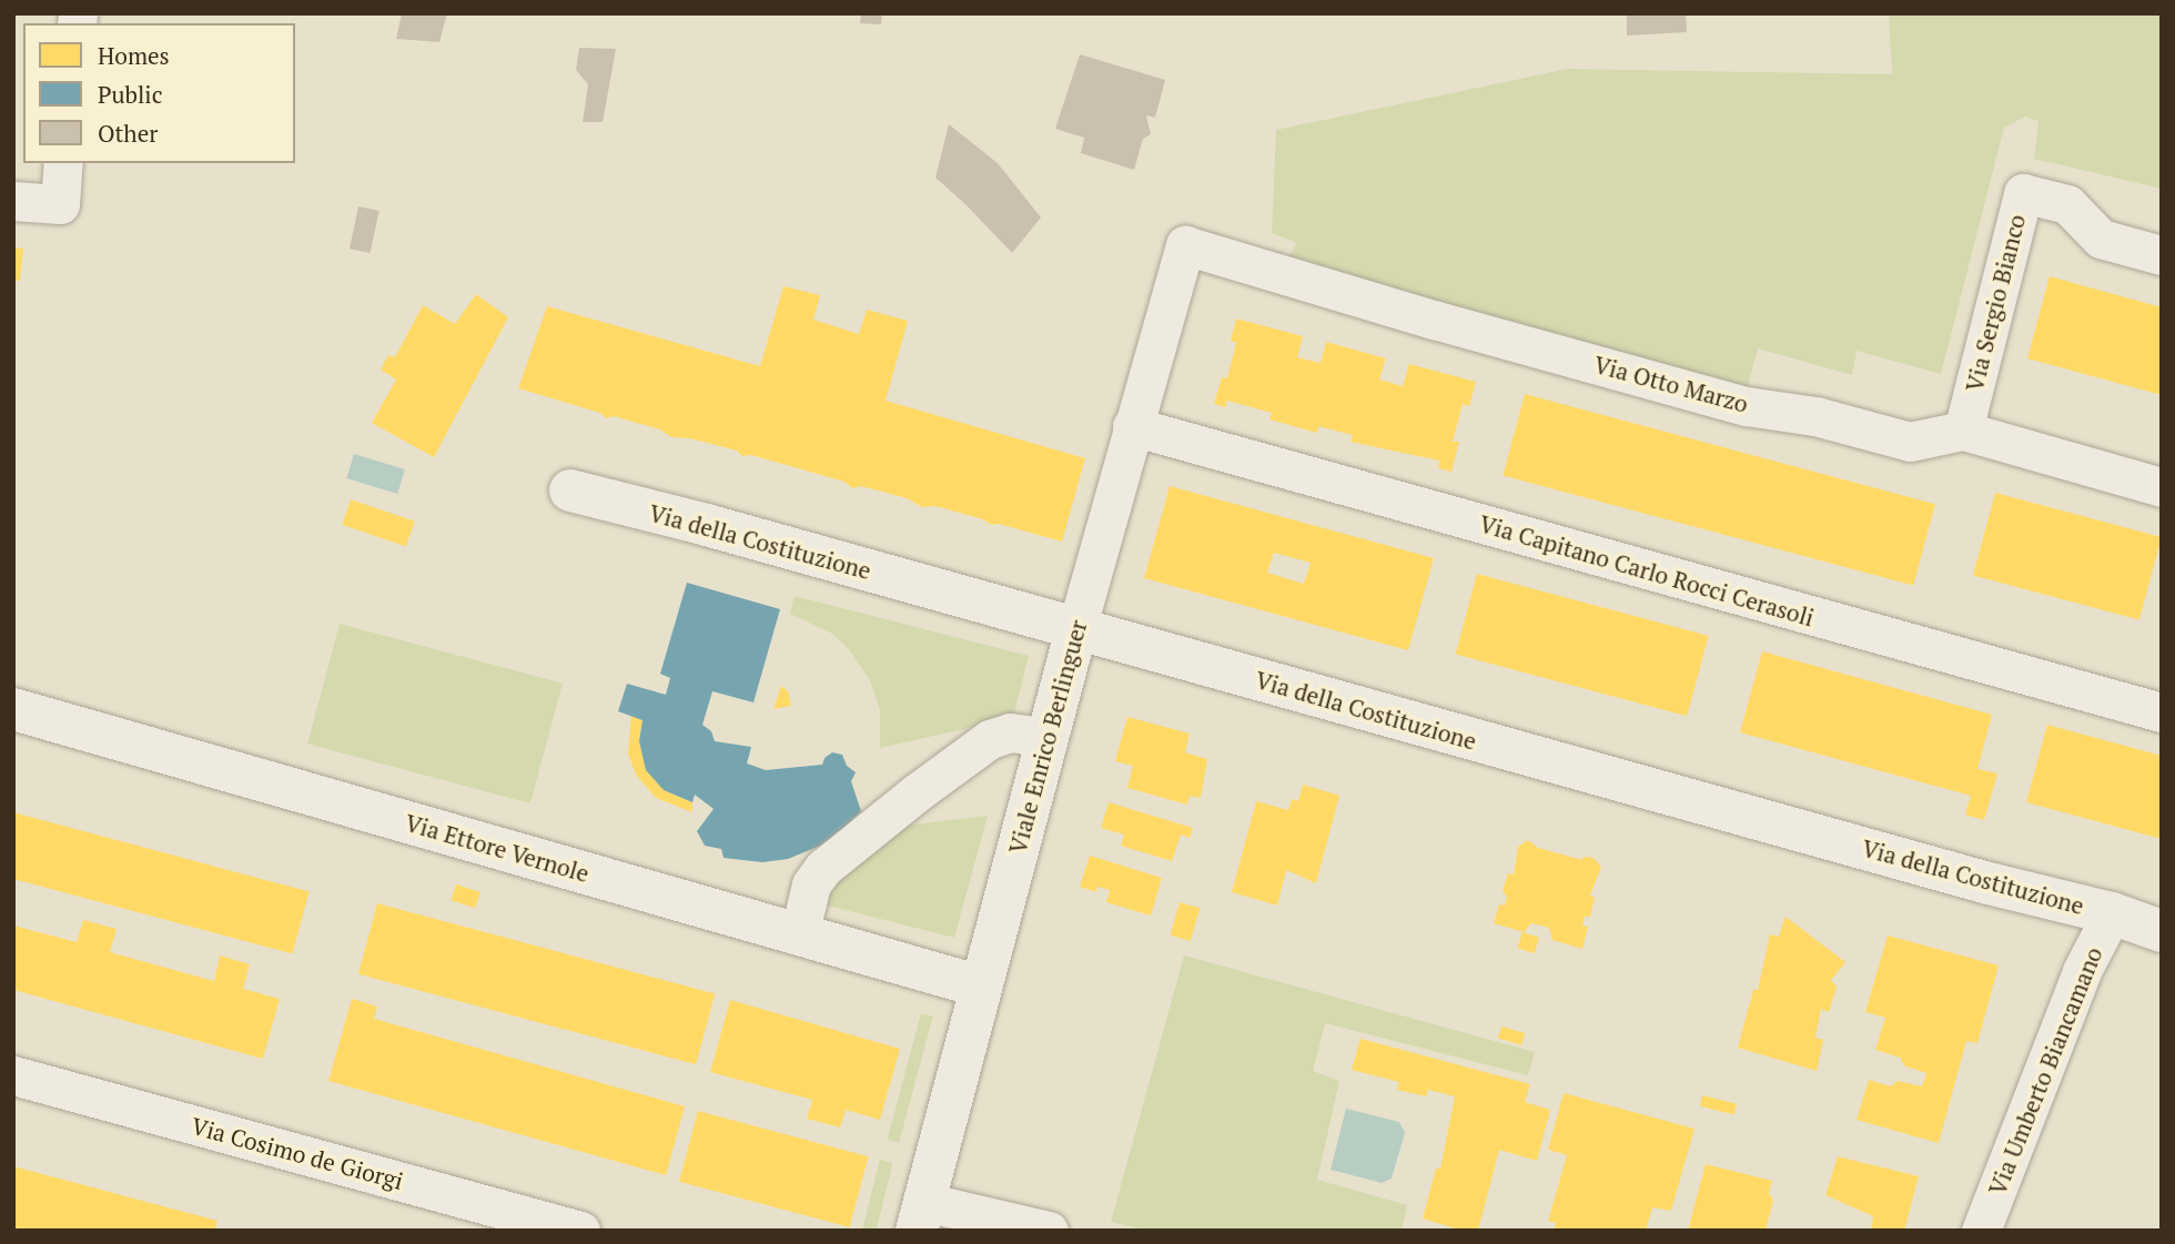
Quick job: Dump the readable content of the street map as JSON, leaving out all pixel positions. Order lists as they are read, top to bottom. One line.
{"streets":{"street":["Via Sergio Bianco","Via Otto Marzo","Via della Costituzione","Via Capitano Carlo Rocci Cerasoli","Viale Enrico Berlinguer","Via Ettore Vernole","Via Umberto Biancamano","Via Cosimo de Giorgi"]},"crossings":[["Via Sergio Bianco","Via Otto Marzo"],["Via Otto Marzo","Viale Enrico Berlinguer"],["Via della Costituzione","Viale Enrico Berlinguer"],["Via della Costituzione","Via Umberto Biancamano"],["Via Capitano Carlo Rocci Cerasoli","Viale Enrico Berlinguer"],["Viale Enrico Berlinguer","Via Ettore Vernole"]],"legend":["Homes","Public","Other"]}
